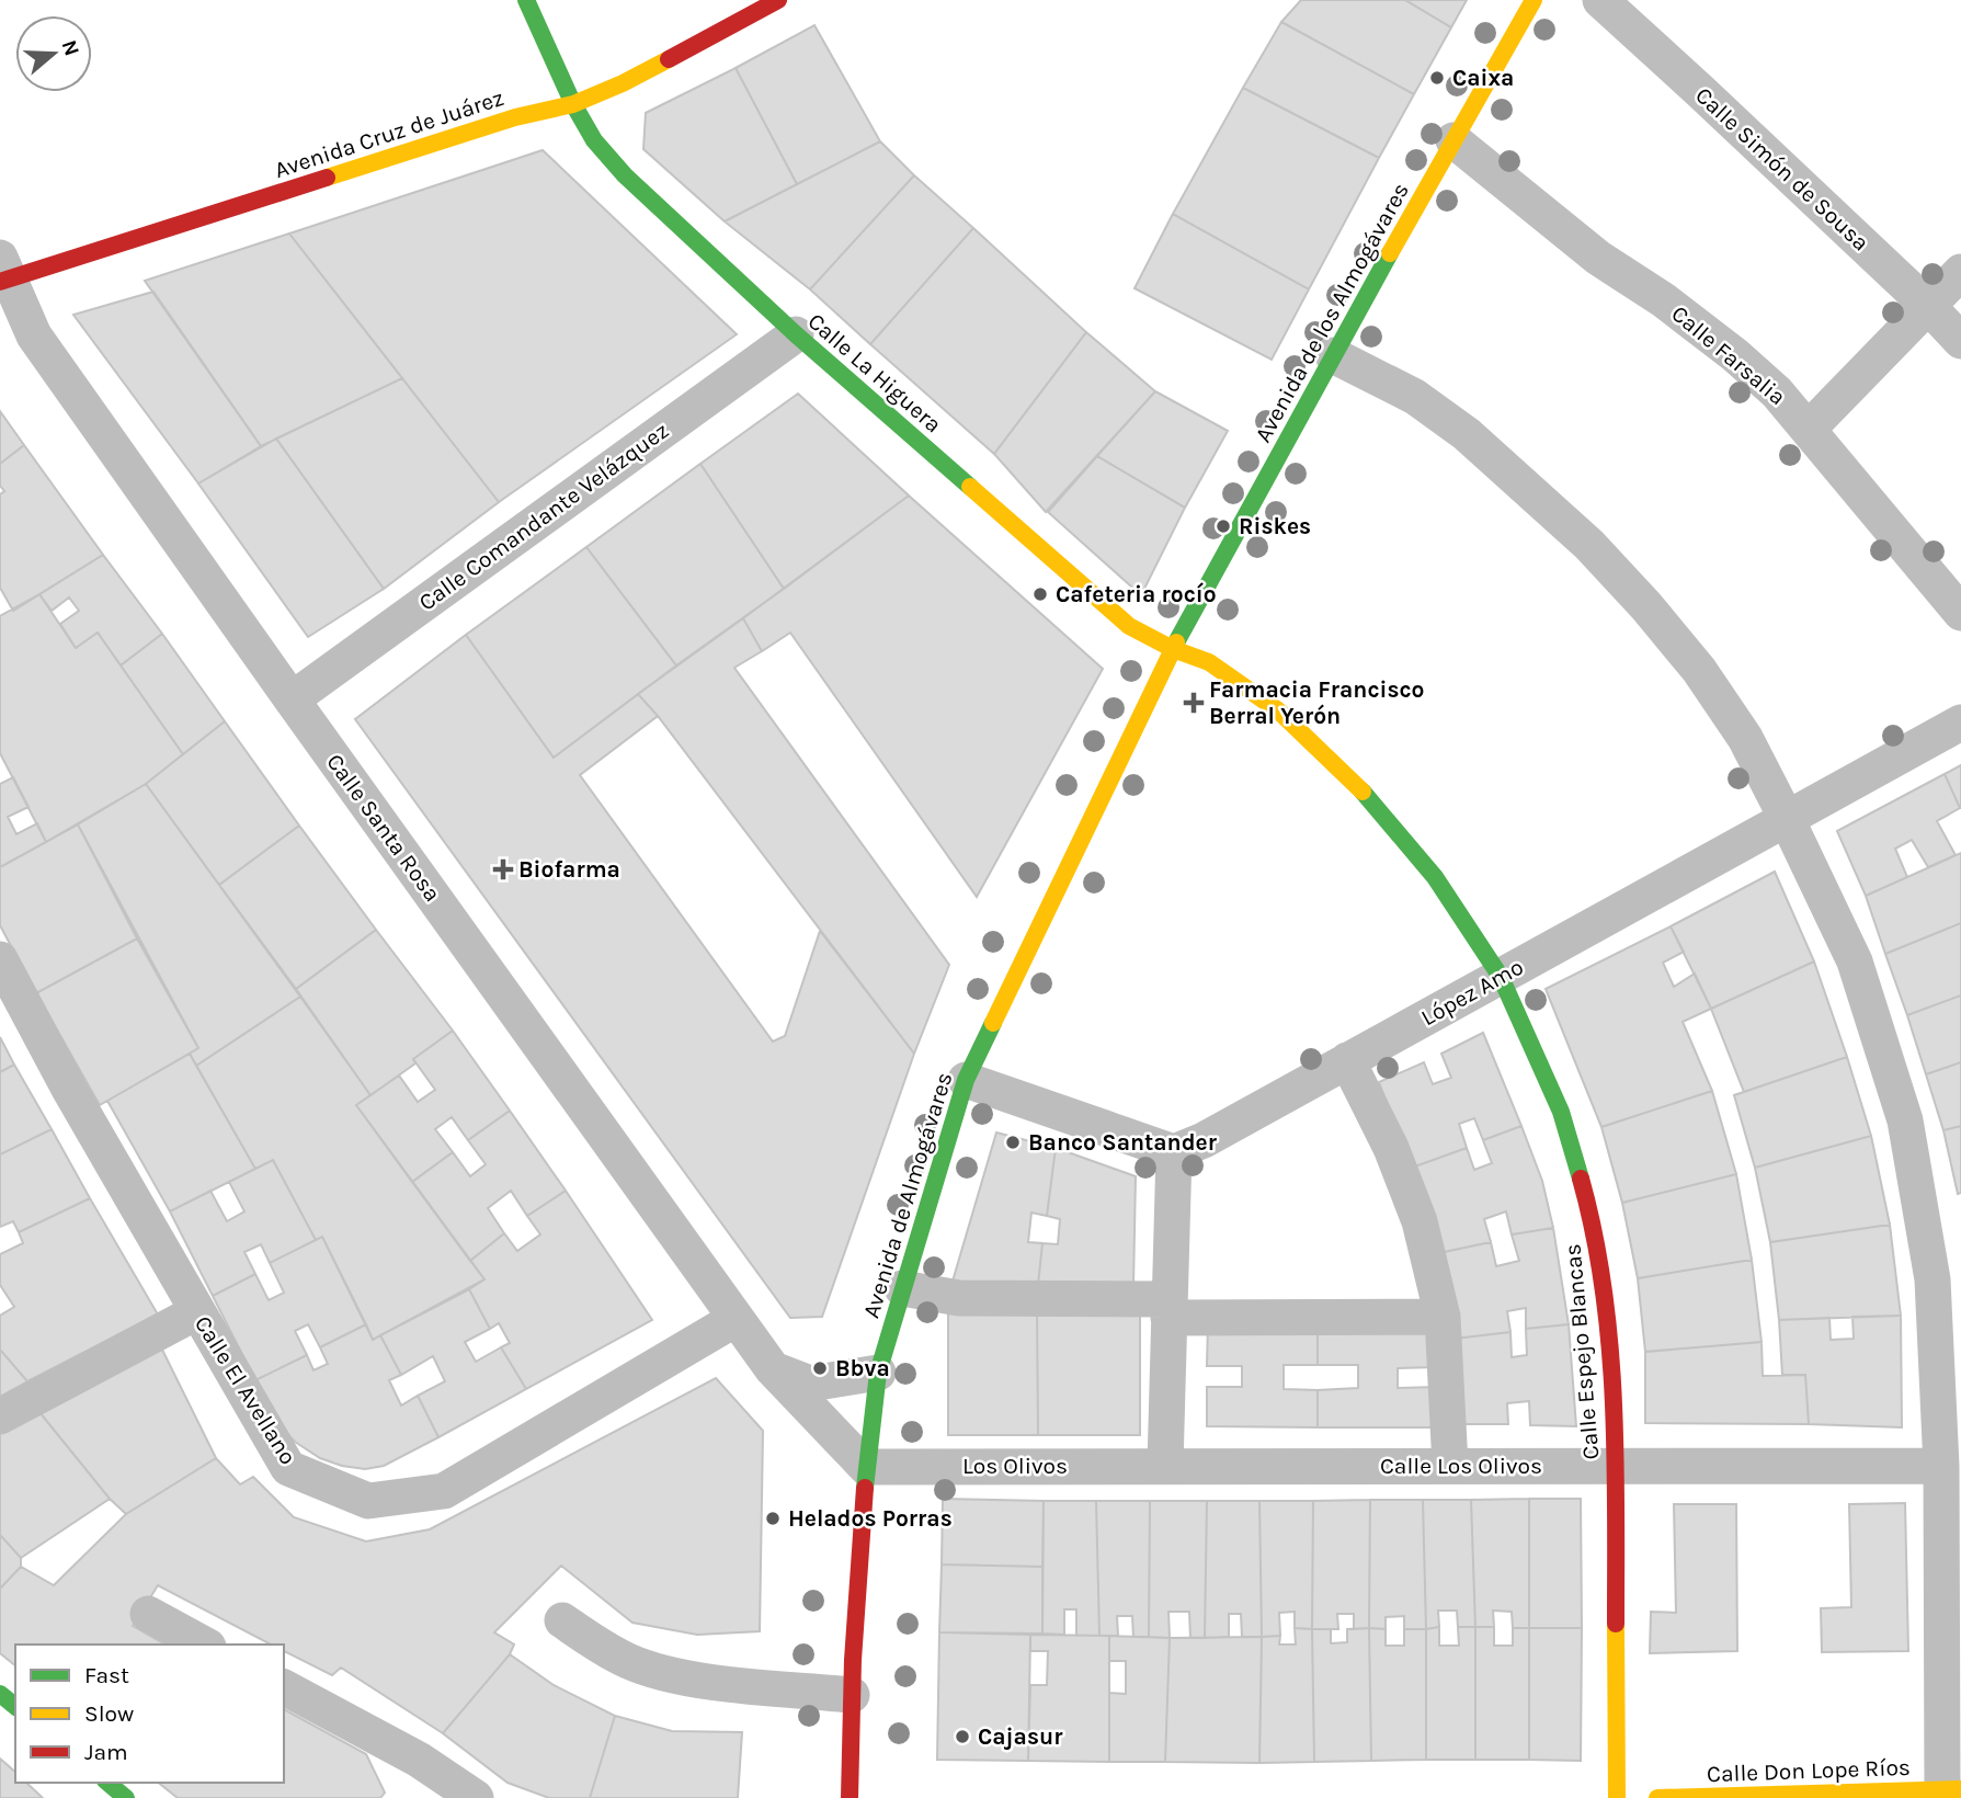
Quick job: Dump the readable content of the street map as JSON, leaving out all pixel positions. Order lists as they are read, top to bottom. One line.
{"streets":{"street":["Avenida Cruz de Juárez","Calle Simón de Sousa","Avenida de los Almogávares","Calle Farsalia","Calle La Higuera","Calle Comandante Velázquez","Calle Santa Rosa","López Amo","Avenida de Almogávares","Calle Espejo Blancas","Calle El Avellano","Los Olivos","Calle Los Olivos","Calle Don Lope Ríos"]},"crossings":[["Avenida Cruz de Juárez","Calle La Higuera"],["Avenida Cruz de Juárez","Calle Santa Rosa"],["Avenida de los Almogávares","Calle Farsalia"],["Avenida de los Almogávares","Calle La Higuera"],["Avenida de los Almogávares","Avenida de Almogávares"],["Avenida de los Almogávares","Calle Espejo Blancas"],["Calle La Higuera","Calle Comandante Velázquez"],["Calle La Higuera","Avenida de Almogávares"],["Calle La Higuera","Calle Espejo Blancas"],["Calle Comandante Velázquez","Calle Santa Rosa"],["Calle Santa Rosa","Avenida de Almogávares"],["Calle Santa Rosa","Calle El Avellano"],["Calle Santa Rosa","Los Olivos"],["López Amo","Calle Espejo Blancas"],["Avenida de Almogávares","Calle Espejo Blancas"],["Avenida de Almogávares","Los Olivos"],["Calle Espejo Blancas","Calle Los Olivos"],["Los Olivos","Calle Los Olivos"]],"places":{"other":["Caixa","Riskes","Cafeteria rocío","Banco Santander","Bbva","Helados Porras","Cajasur"],"health":["Farmacia Francisco Berral Yerón","Biofarma"]},"legend":["Fast","Slow","Jam"],"north":"right"}
